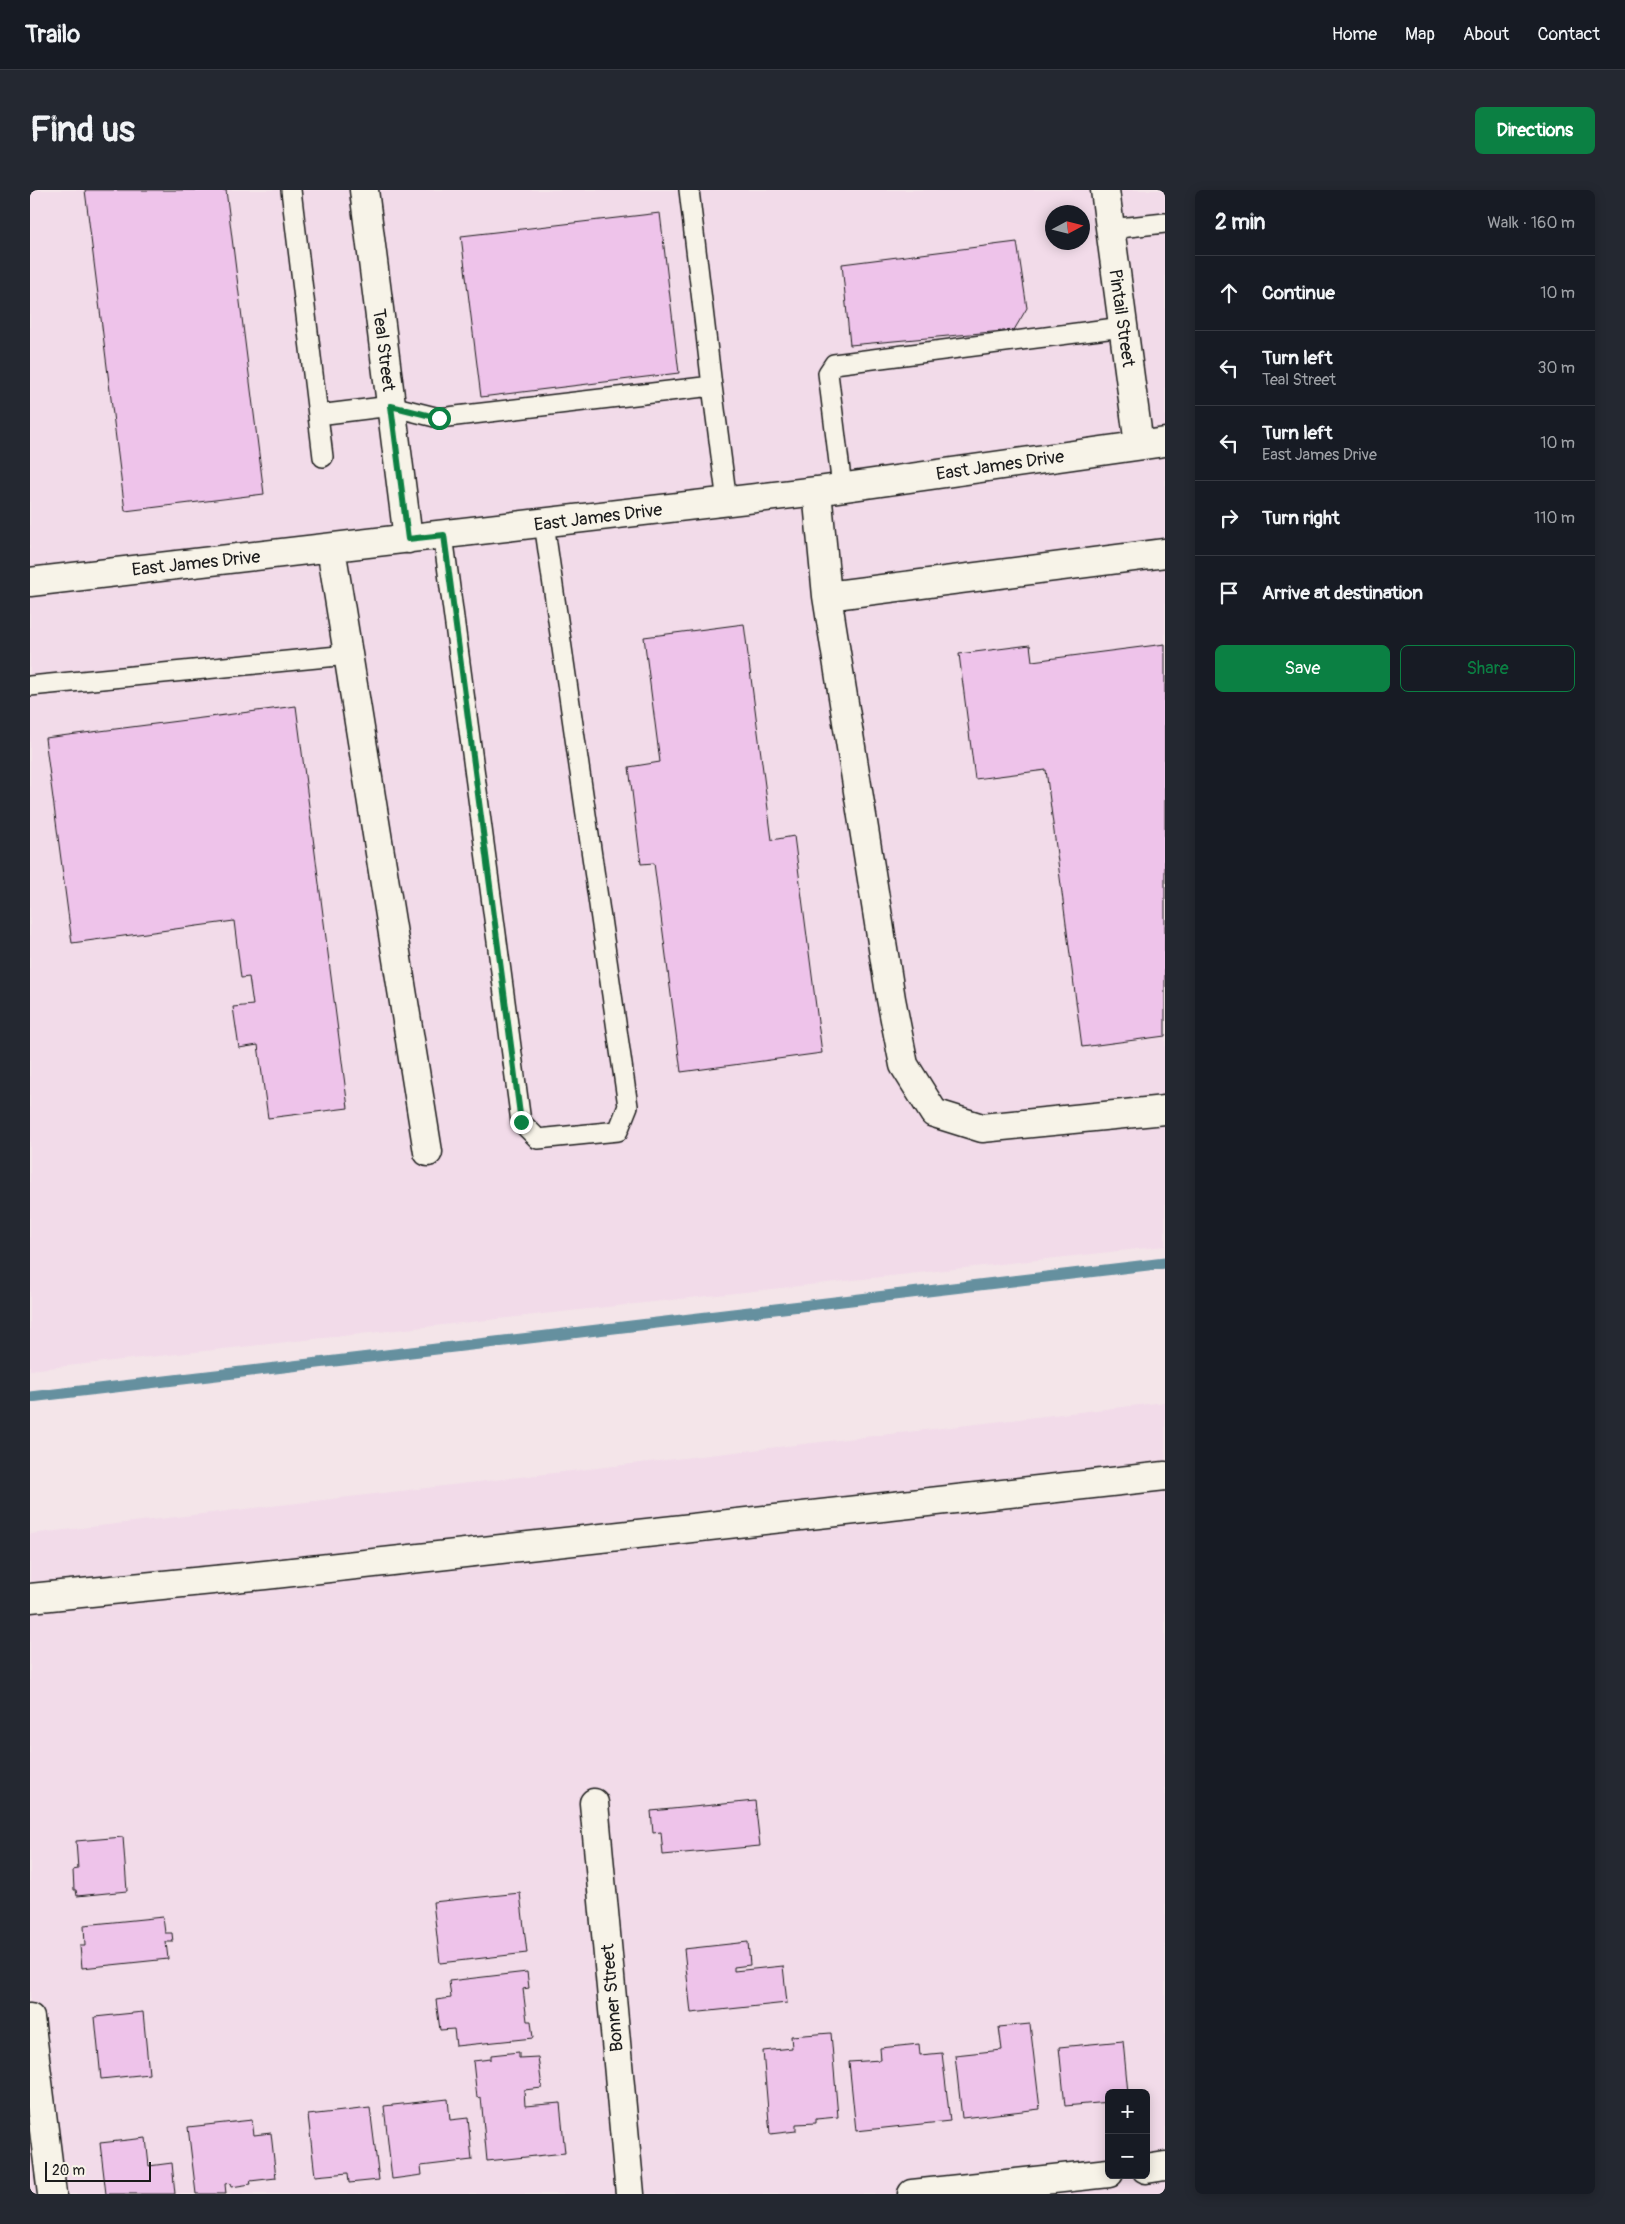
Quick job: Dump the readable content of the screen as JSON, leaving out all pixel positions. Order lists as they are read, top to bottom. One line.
{"streets":{"street":["Pintail Street","Teal Street","East James Drive","Bonner Street"]},"crossings":[["Pintail Street","East James Drive"],["Teal Street","East James Drive"]],"scale_bar":"20 m","north":"right","page":{"header":"Trailo","nav":["Home","Map","About","Contact"],"buttons":["Directions",["Save","Share"]],"title":"Find us","heading":["2 min","Walk · 160 m"],"list":[["Continue","10 m"],["Turn left","Teal Street","30 m"],["Turn left","East James Drive","10 m"],["Turn right","110 m"],"Arrive at destination"],"map_buttons":["+","−"],"scale":"20 m"}}
